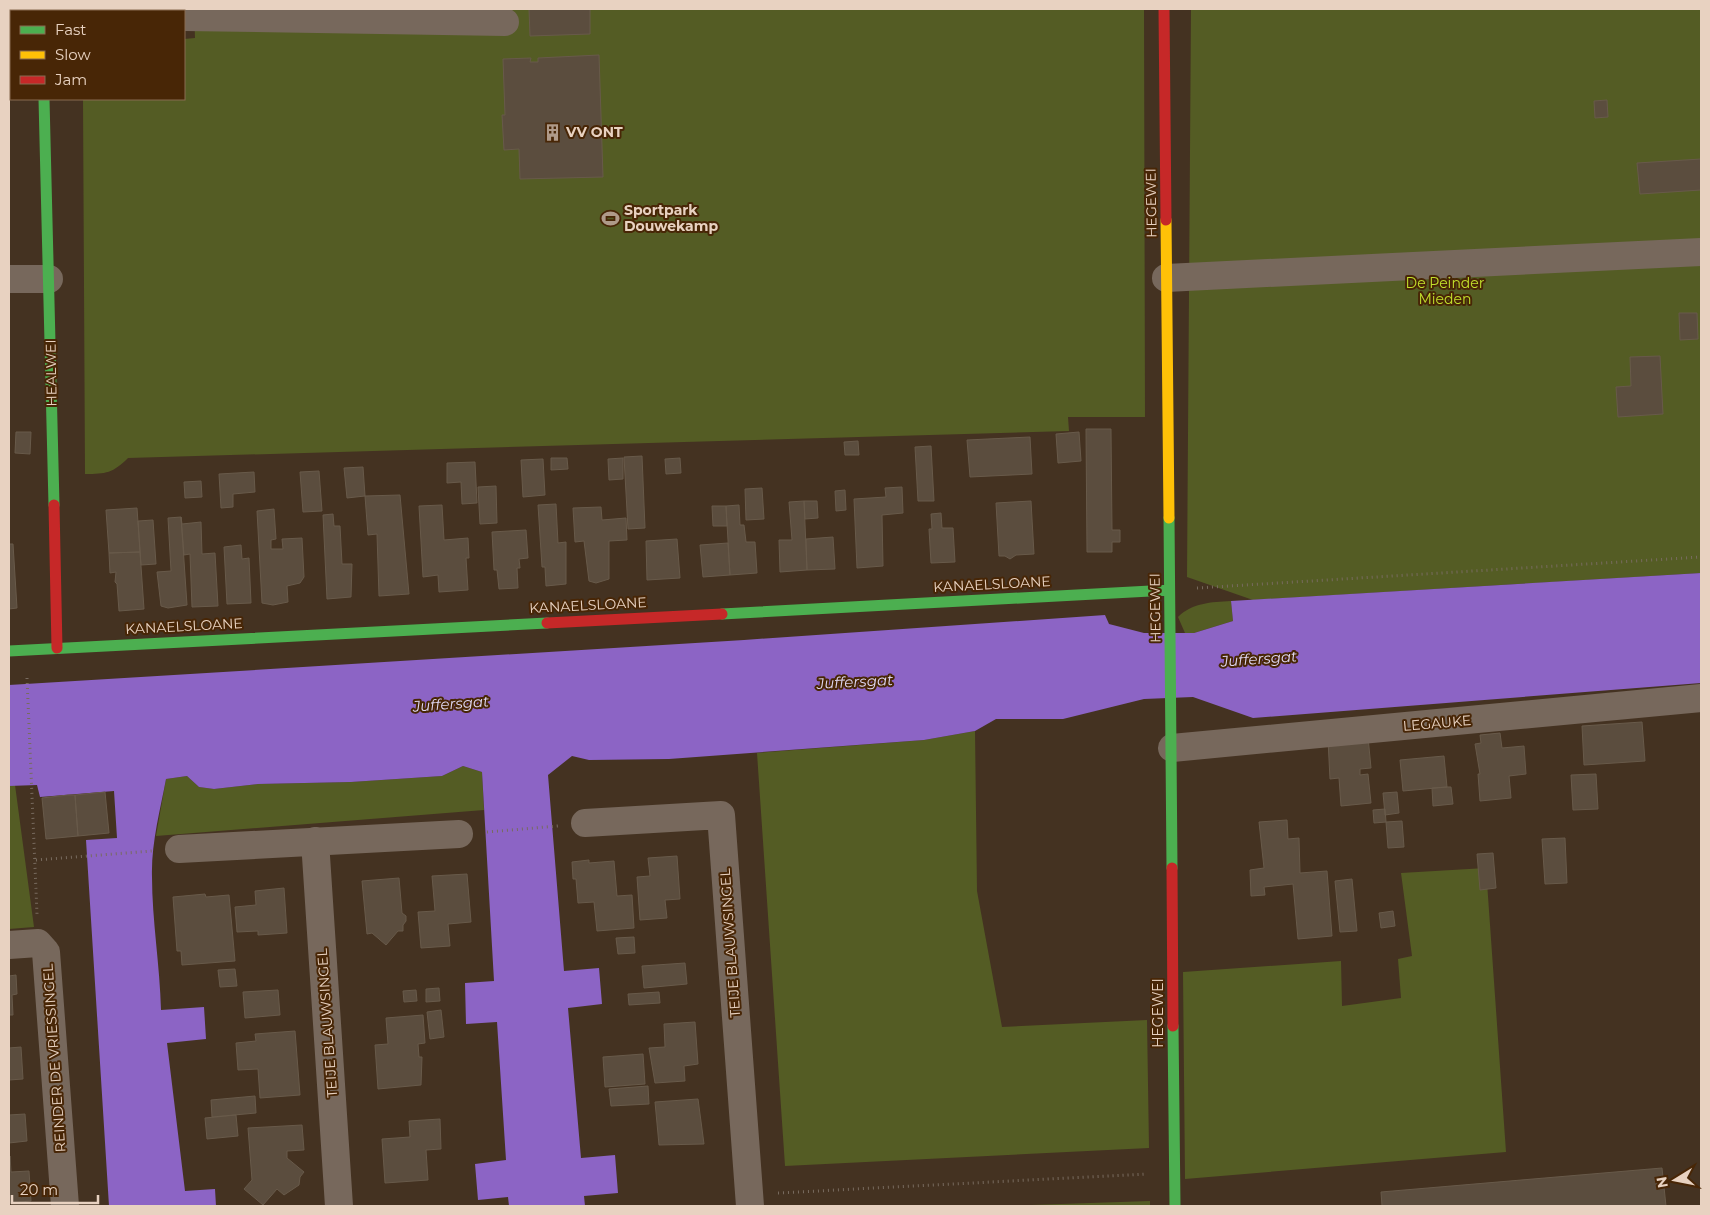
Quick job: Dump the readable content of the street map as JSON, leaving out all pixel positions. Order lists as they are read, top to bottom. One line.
{"streets":{"street":["HEGEWEI","HEALWEI","KANAELSLOANE","LEGAUKE","TEIJE BLAUWSINGEL","REINDER DE VRIESSINGEL"]},"crossings":[["HEGEWEI","KANAELSLOANE"],["HEGEWEI","LEGAUKE"],["HEALWEI","KANAELSLOANE"]],"water":["Juffersgat"],"parks":["De Peinder Mieden"],"places":{"building":["VV ONT"],"sports":["Sportpark Douwekamp"]},"legend":["Fast","Slow","Jam"],"scale_bar":"20 m","north":"left"}
